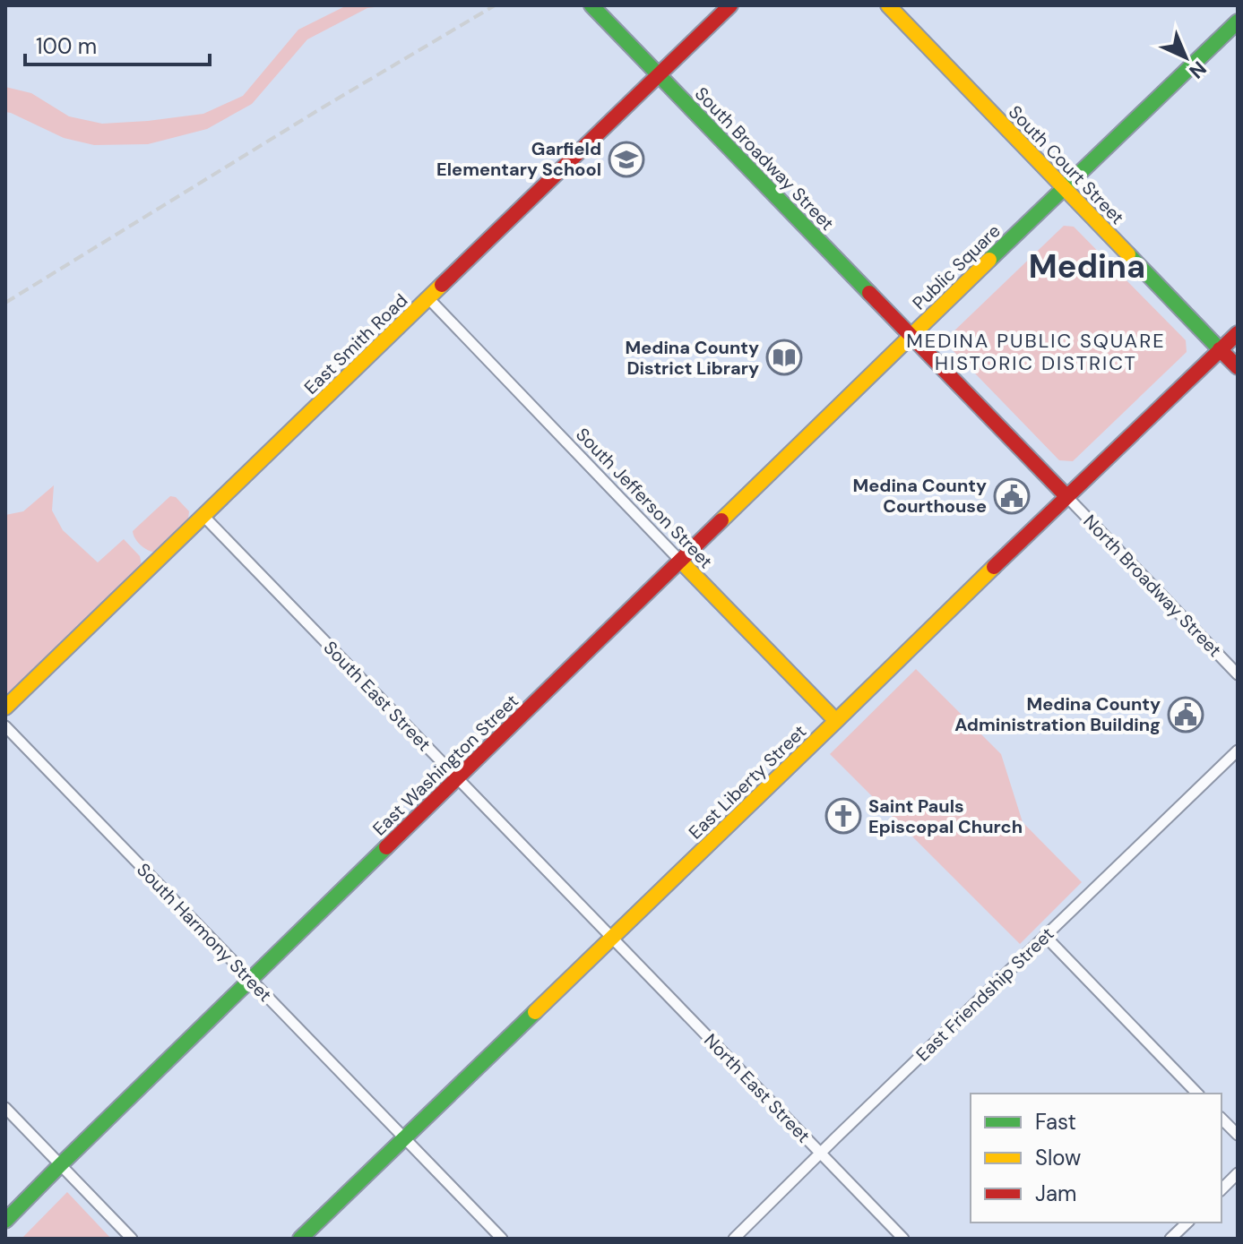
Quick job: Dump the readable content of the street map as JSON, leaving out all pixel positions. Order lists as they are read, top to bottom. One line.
{"streets":{"main road":["South Broadway Street","South Court Street","Public Square","East Smith Road","South Jefferson Street","East Washington Street","East Liberty Street"],"street":["North Broadway Street","South East Street","South Harmony Street","East Friendship Street","North East Street"]},"crossings":[["South Broadway Street","Public Square"],["South Broadway Street","East Smith Road"],["South Broadway Street","East Washington Street"],["South Court Street","Public Square"],["South Court Street","East Liberty Street"],["Public Square","North Broadway Street"],["Public Square","East Washington Street"],["Public Square","East Liberty Street"],["East Smith Road","South Jefferson Street"],["East Smith Road","South East Street"],["South Jefferson Street","East Washington Street"],["South Jefferson Street","East Liberty Street"],["North Broadway Street","East Liberty Street"],["South East Street","East Washington Street"],["South East Street","East Liberty Street"],["South East Street","North East Street"],["East Washington Street","South Harmony Street"],["East Liberty Street","South Harmony Street"],["East Liberty Street","North East Street"],["East Friendship Street","North East Street"]],"districts":["Medina","MEDINA PUBLIC SQUARE HISTORIC DISTRICT"],"places":{"school or university":["Garfield Elementary School"],"library":["Medina County District Library"],"public building":["Medina County Courthouse","Medina County Administration Building"],"church":["Saint Pauls Episcopal Church"]},"legend":["Fast","Slow","Jam"],"scale_bar":"100 m","north":"bottom right"}
